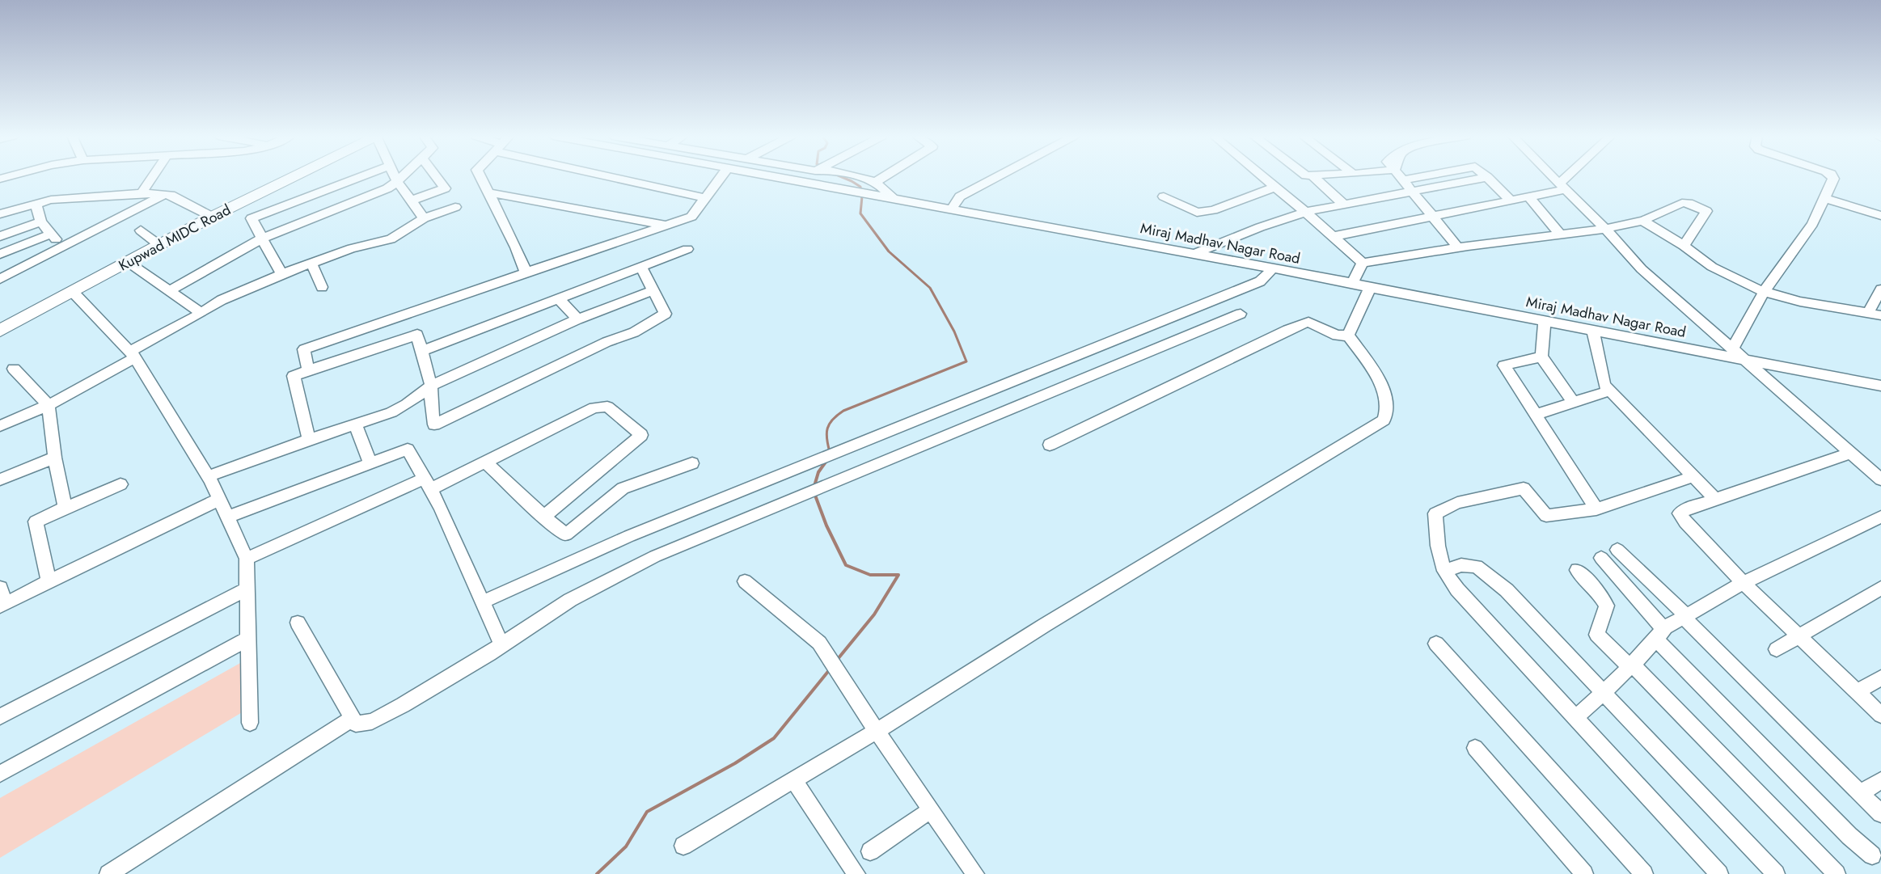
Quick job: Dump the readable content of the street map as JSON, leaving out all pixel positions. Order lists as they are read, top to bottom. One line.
{"streets":{"main road":["Kupwad MIDC Road"],"street":["Miraj Madhav Nagar Road"]}}
